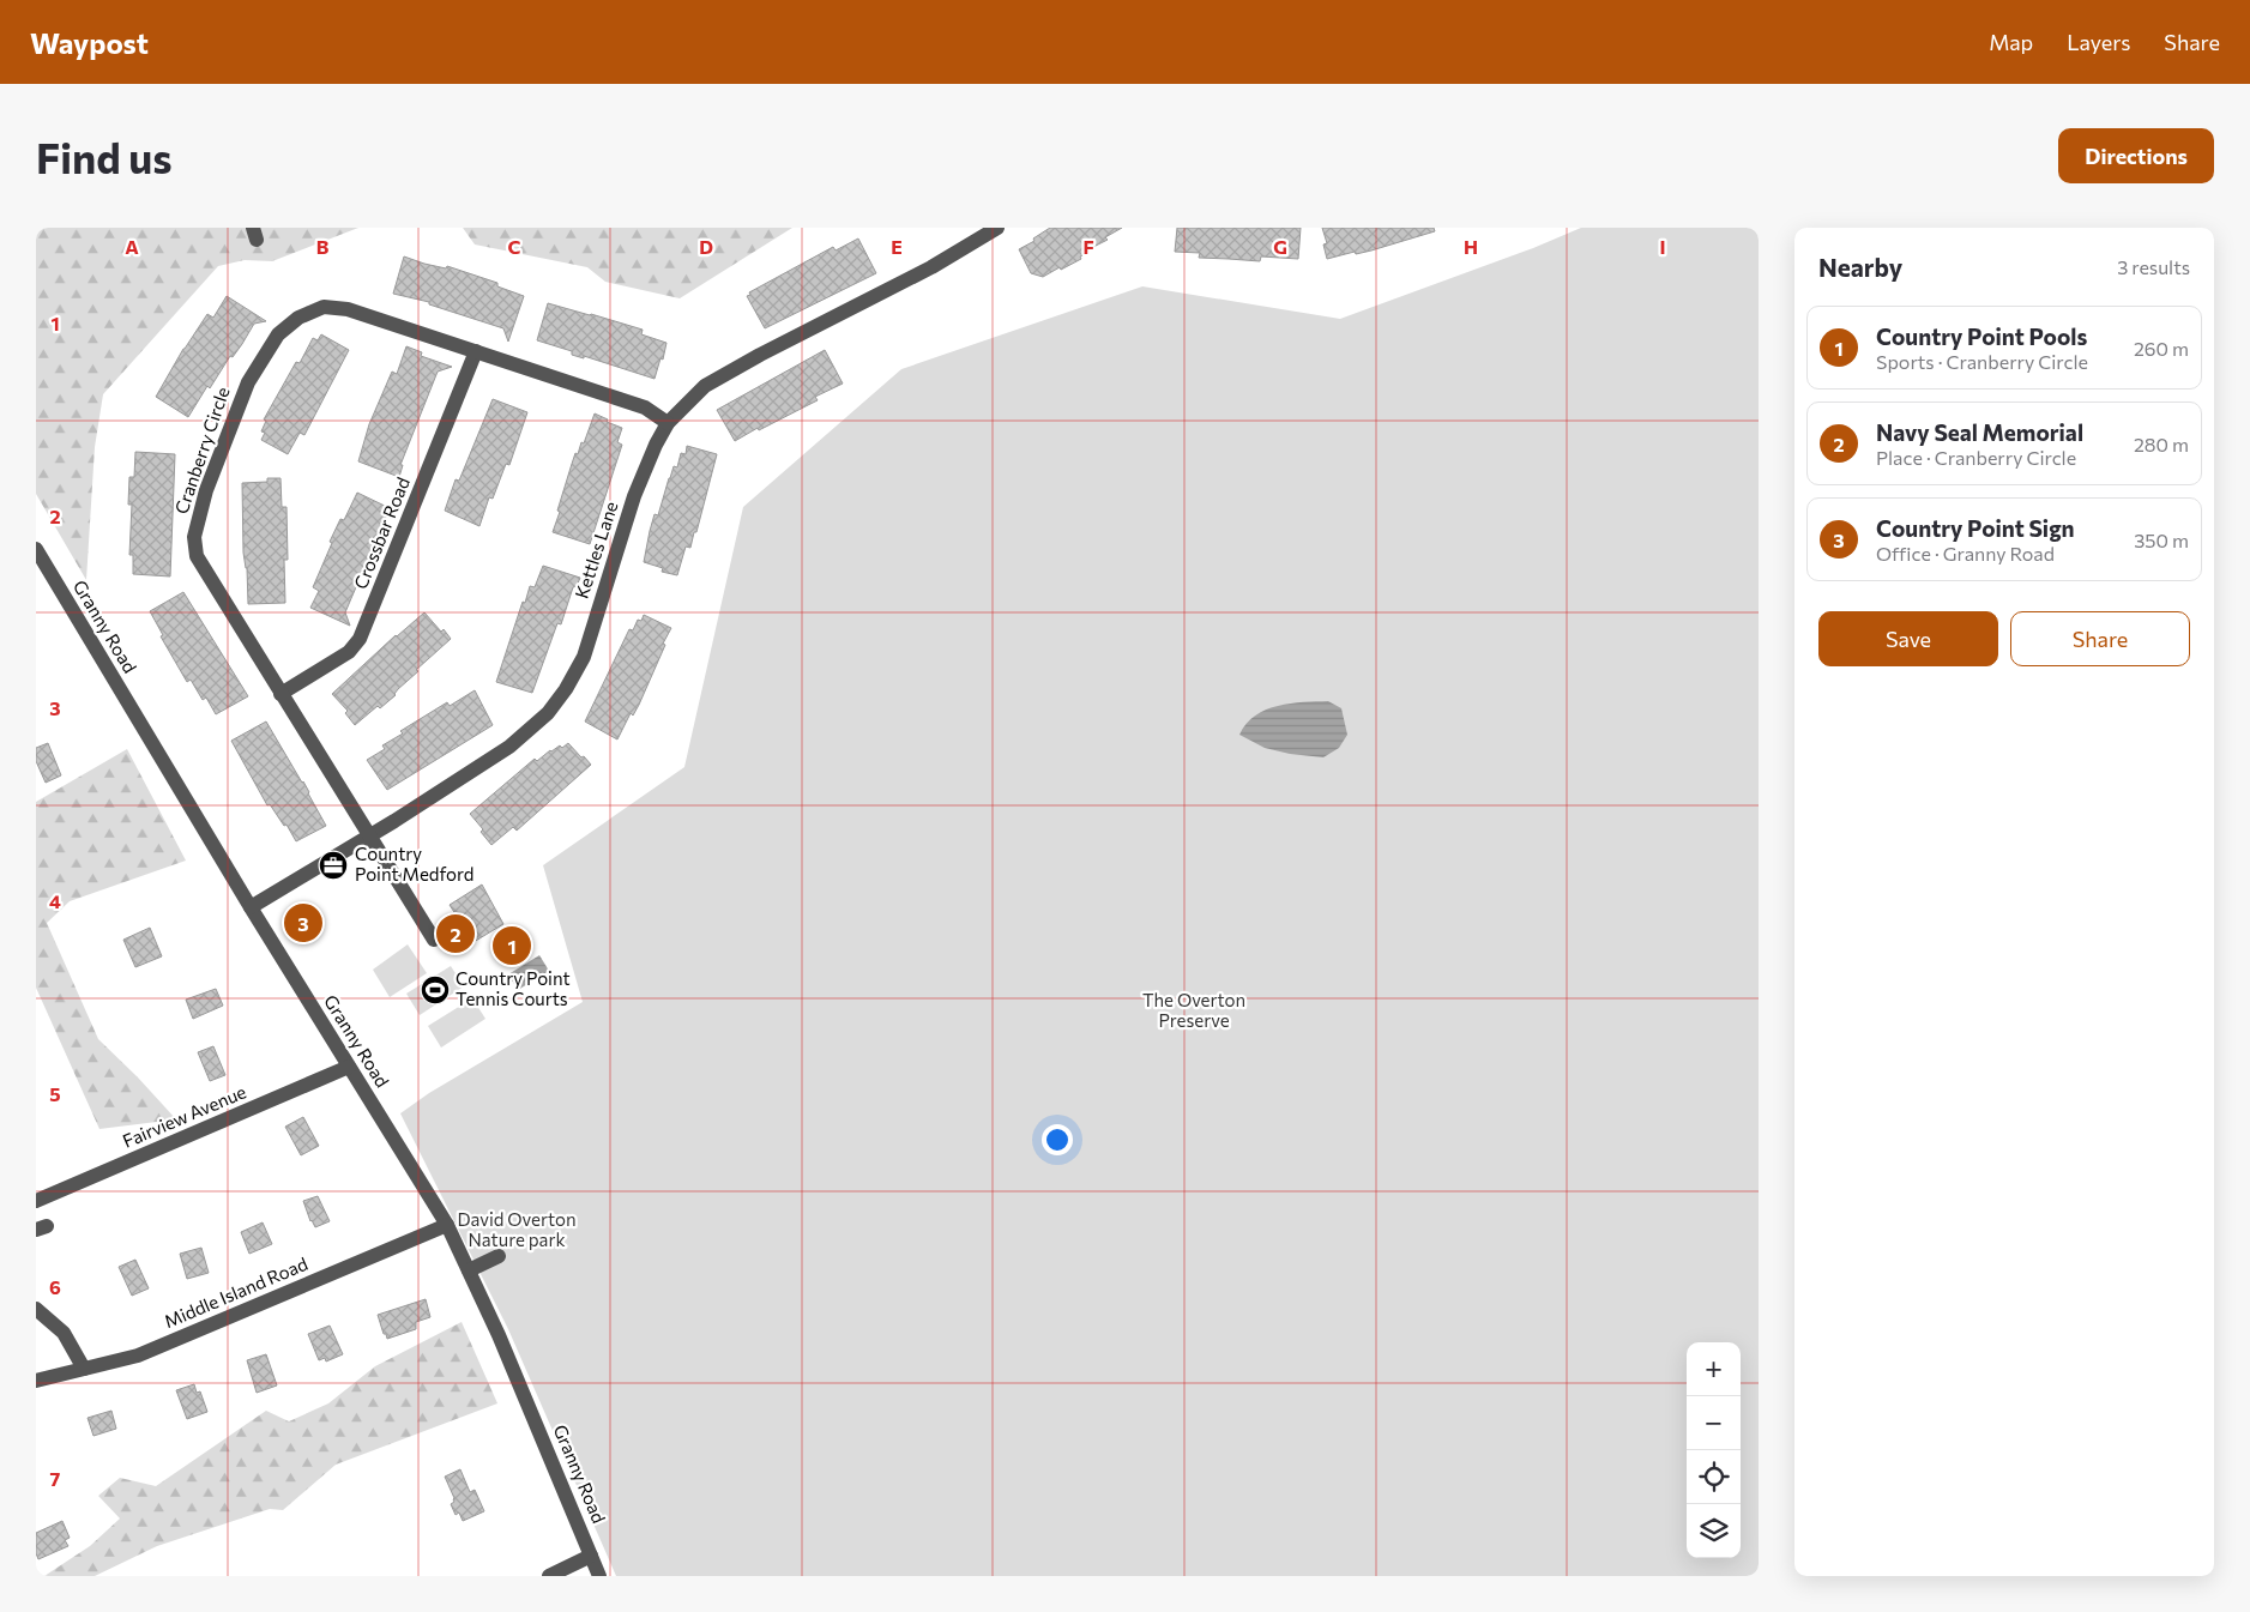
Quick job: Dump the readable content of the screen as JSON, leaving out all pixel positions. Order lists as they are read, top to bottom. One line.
{"streets":{"street":["Cranberry Circle","Crossbar Road","Kettles Lane","Granny Road","Fairview Avenue","Middle Island Road"]},"crossings":[["Cranberry Circle","Crossbar Road"],["Cranberry Circle","Kettles Lane"],["Kettles Lane","Granny Road"],["Granny Road","Fairview Avenue"],["Granny Road","Middle Island Road"]],"parks":["The Overton Preserve","David Overton Nature park"],"places":{"office":["Country Point Medford"],"sports":["Country Point Tennis Courts"]},"page":{"header":"Waypost","nav":["Map","Layers","Share"],"buttons":["Directions",["Save","Share"]],"title":"Find us","heading":["Nearby","3 results"],"list":[{"mark":"1","name":"Country Point Pools","note":"Sports · Cranberry Circle","value":"260 m"},{"mark":"2","name":"Navy Seal Memorial","note":"Place · Cranberry Circle","value":"280 m"},{"mark":"3","name":"Country Point Sign","note":"Office · Granny Road","value":"350 m"}],"pins":["3","2","1"],"map_buttons":["+","−"]},"grid":{"columns":["A","B","C","D","E","F","G","H","I"],"rows":["1","2","3","4","5","6","7"]}}
